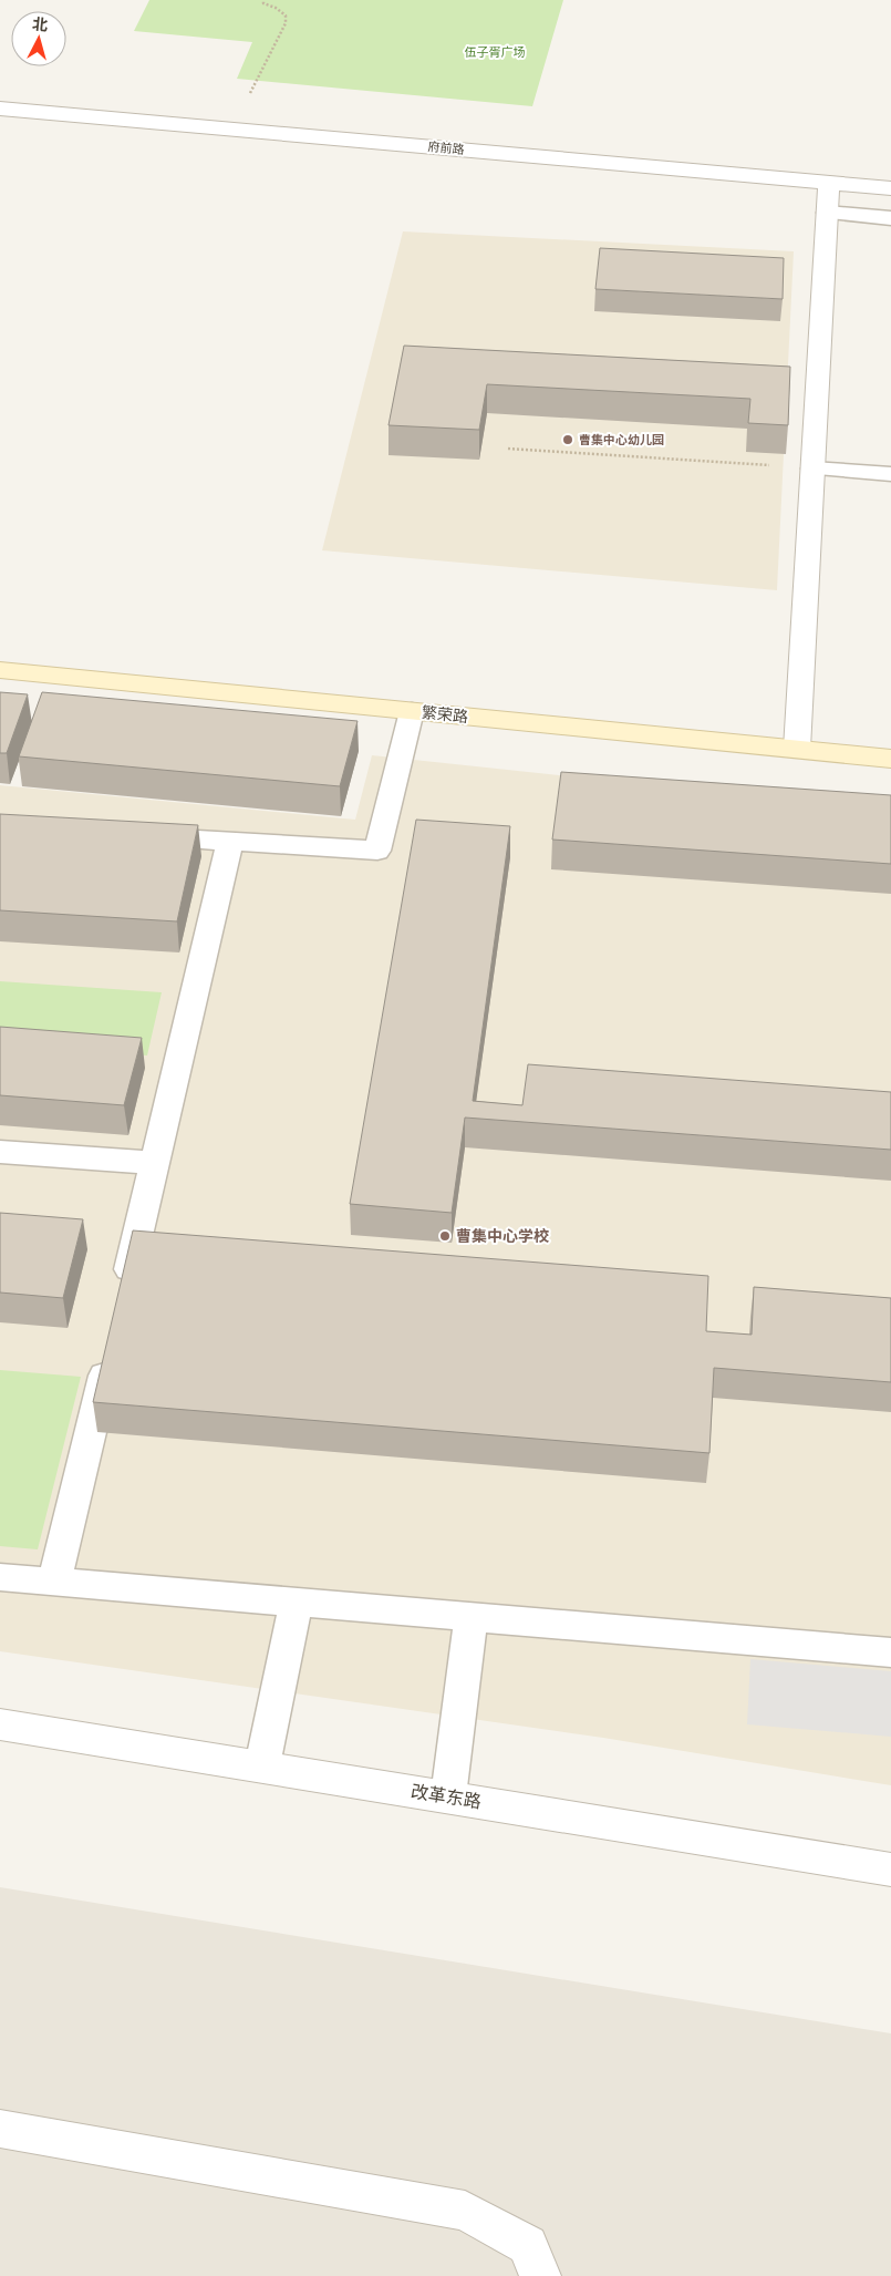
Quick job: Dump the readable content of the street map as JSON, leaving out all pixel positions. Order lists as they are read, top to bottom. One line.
{"streets":{"street":["府前路","繁荣路","改革东路"]},"parks":["伍子胥广场"],"places":["曹集中心幼儿园","曹集中心学校"],"north":"top"}
